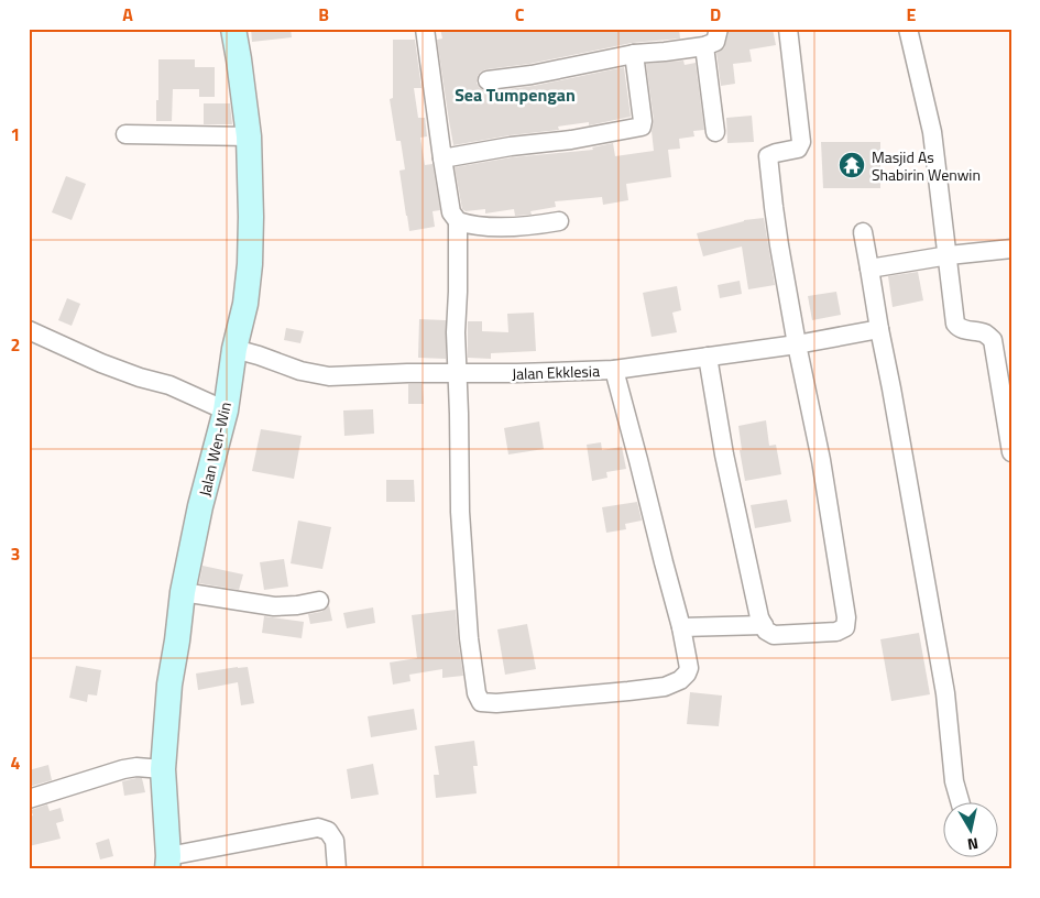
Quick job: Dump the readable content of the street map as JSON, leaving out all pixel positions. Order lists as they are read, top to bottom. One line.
{"streets":{"street":["Jalan Ekklesia","Jalan Wen-Win"]},"crossings":[["Jalan Ekklesia","Jalan Wen-Win"]],"districts":["Sea Tumpengan"],"places":{"temple":["Masjid As Shabirin Wenwin"]},"north":"bottom","grid":{"columns":["A","B","C","D","E"],"rows":["1","2","3","4"]}}
